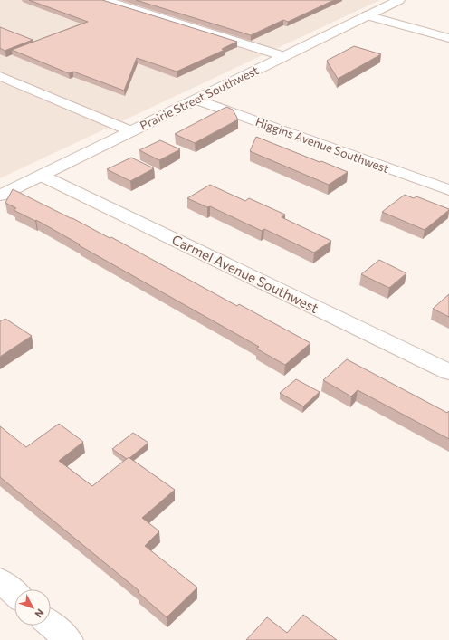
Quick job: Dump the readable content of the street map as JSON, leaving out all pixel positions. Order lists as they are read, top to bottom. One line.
{"streets":{"street":["Prairie Street Southwest","Higgins Avenue Southwest","Carmel Avenue Southwest"]},"crossings":[["Prairie Street Southwest","Higgins Avenue Southwest"],["Prairie Street Southwest","Carmel Avenue Southwest"]],"north":"bottom right"}
